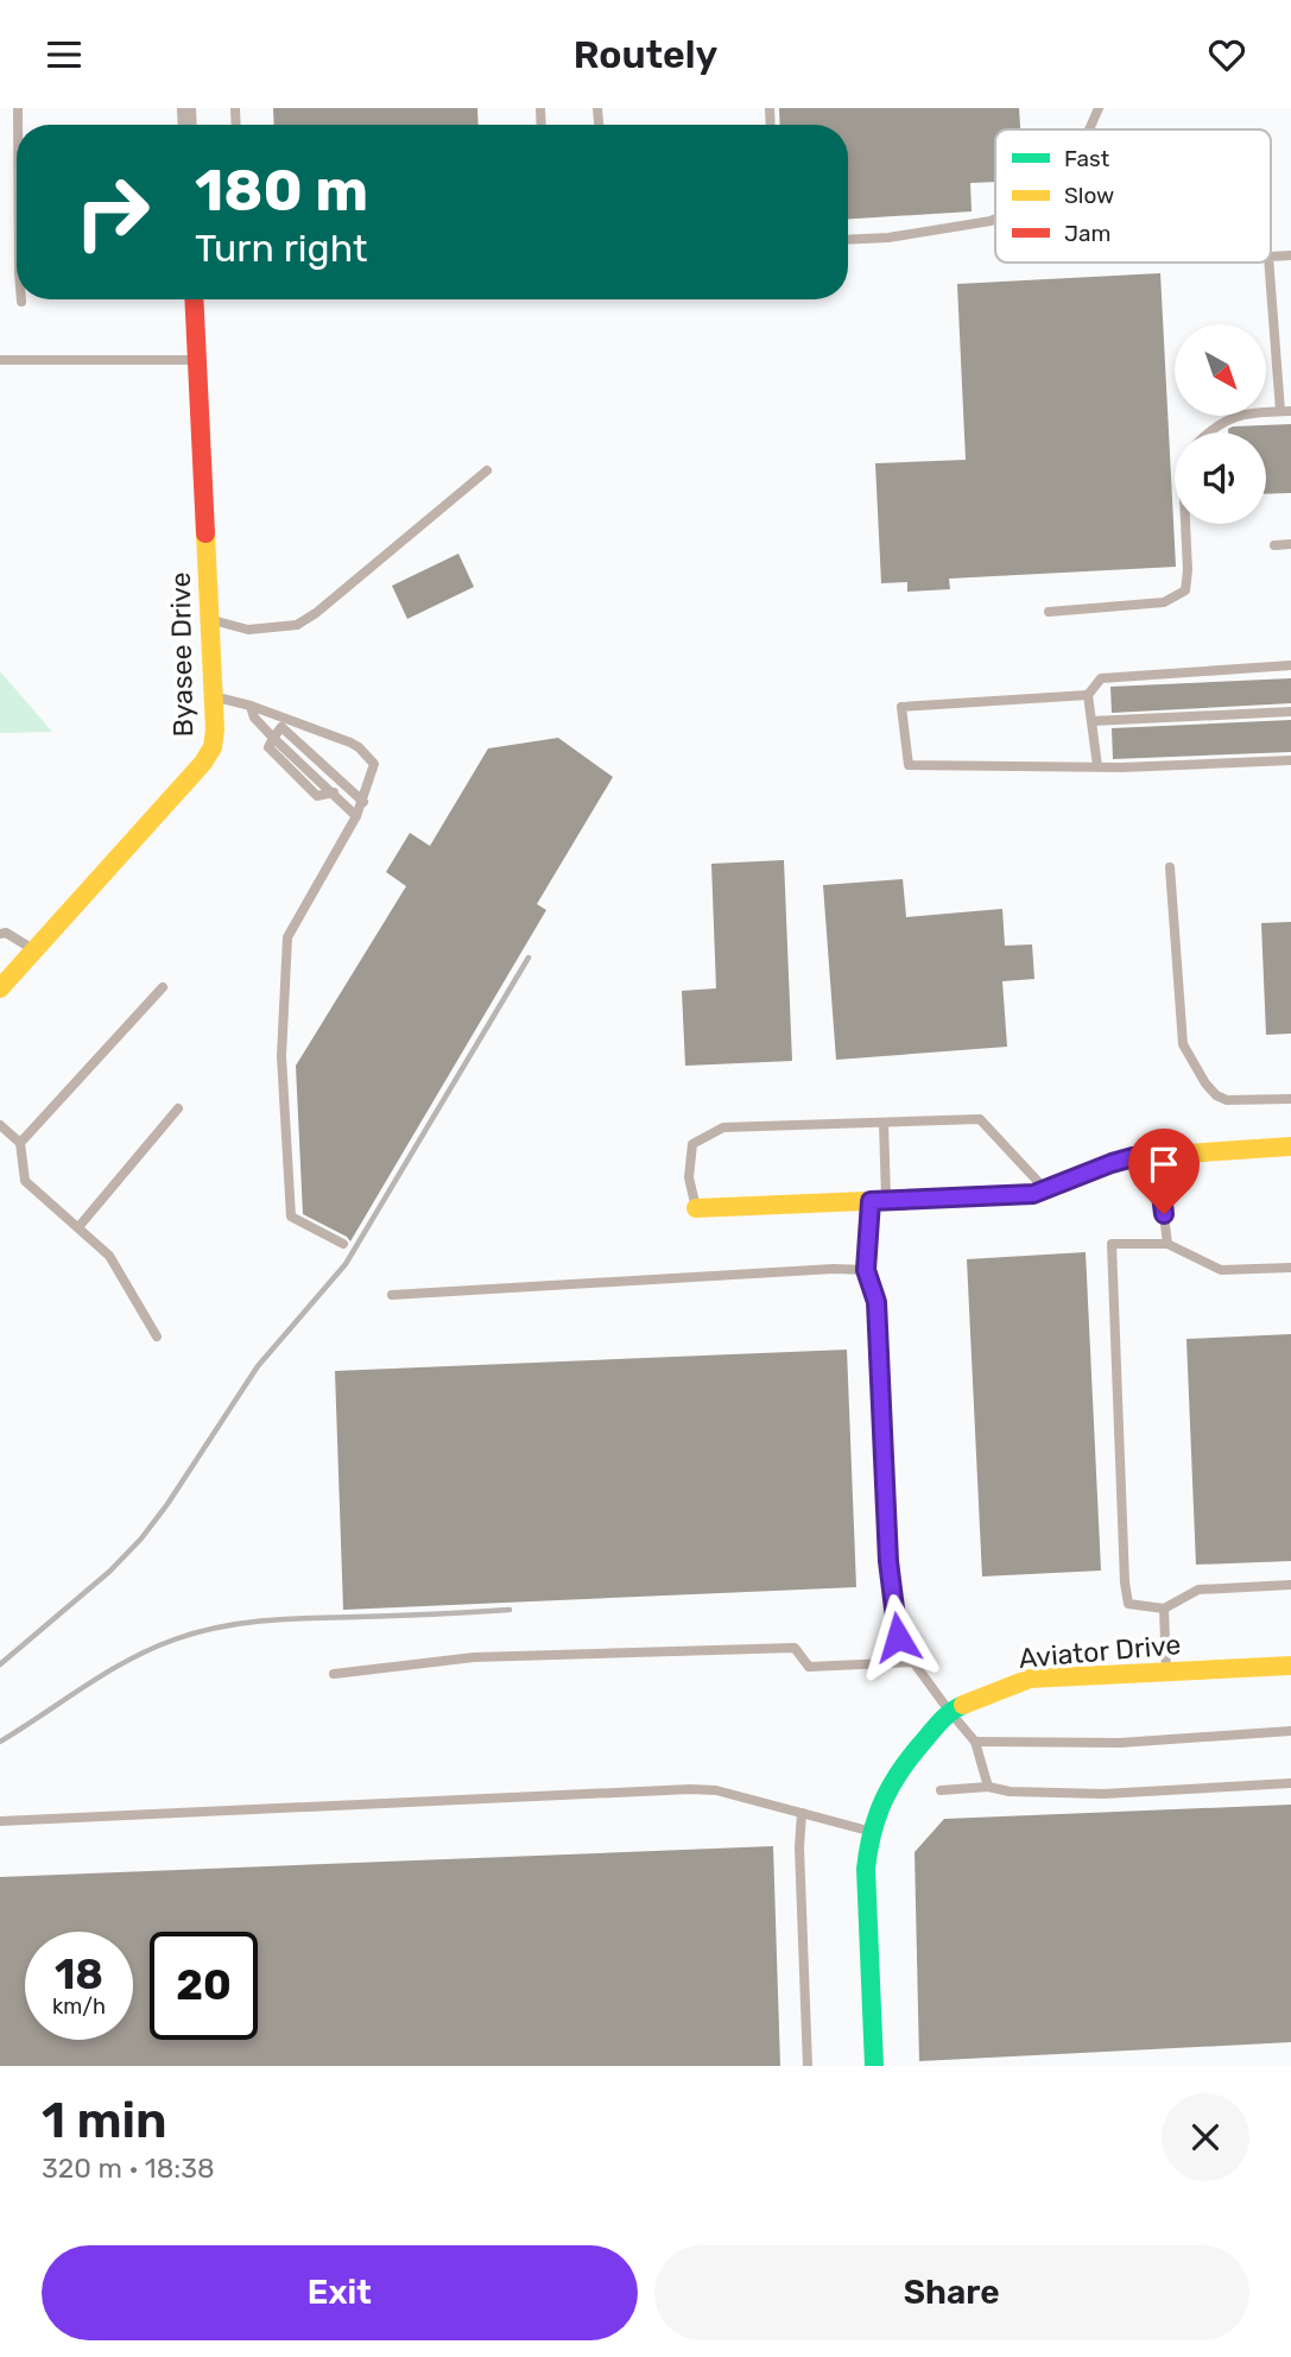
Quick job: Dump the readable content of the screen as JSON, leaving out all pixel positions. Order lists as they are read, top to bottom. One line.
{"streets":{"street":["Byasee Drive","Aviator Drive"]},"legend":["Fast","Slow","Jam"],"north":"bottom right","page":{"header":"Routely","turn":["180 m","Turn right"],"speed":"18 km/h","limit":"20","heading":["1 min","320 m · 18:38"],"buttons":["Exit","Share"]}}
